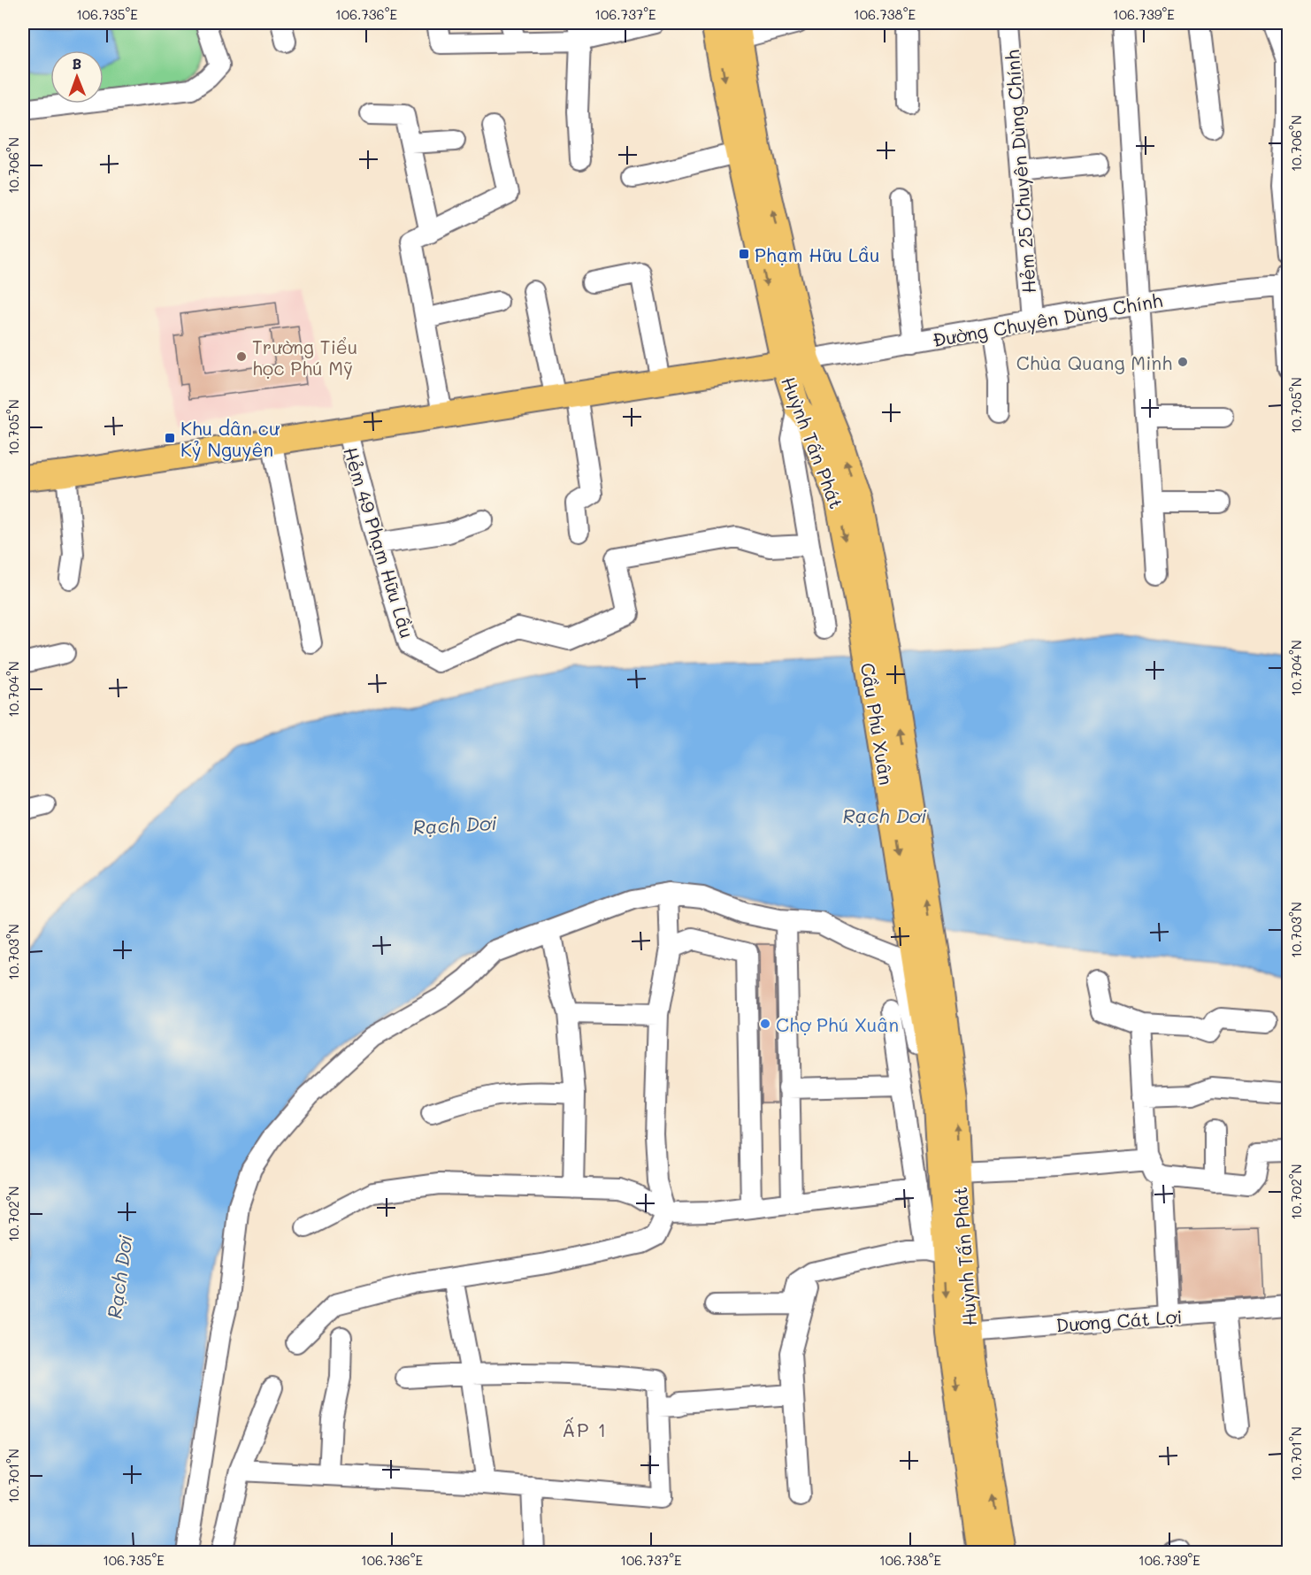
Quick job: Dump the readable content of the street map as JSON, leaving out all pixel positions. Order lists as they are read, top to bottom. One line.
{"streets":{"main road":["Huỳnh Tấn Phát","Cầu Phú Xuân"],"street":["Hẻm 25 Chuyên Dùng Chính","Đường Chuyên Dùng Chính","Hẻm 49 Phạm Hữu Lầu","Dương Cát Lợi"]},"crossings":[["Hẻm 25 Chuyên Dùng Chính","Đường Chuyên Dùng Chính"],["Đường Chuyên Dùng Chính","Huỳnh Tấn Phát"],["Huỳnh Tấn Phát","Cầu Phú Xuân"],["Huỳnh Tấn Phát","Dương Cát Lợi"]],"districts":["ẤP 1"],"water":["Rạch Dơi"],"places":{"transit":["Phạm Hữu Lầu","Khu dân cư Kỷ Nguyên"],"other":["Trường Tiểu học Phú Mỹ","Chùa Quang Minh","Chợ Phú Xuân"]},"north":"top","coordinates":["106.735°E","106.736°E","106.737°E","106.738°E","106.739°E","10.706°N","10.705°N","10.704°N","10.703°N","10.702°N","10.701°N"]}
